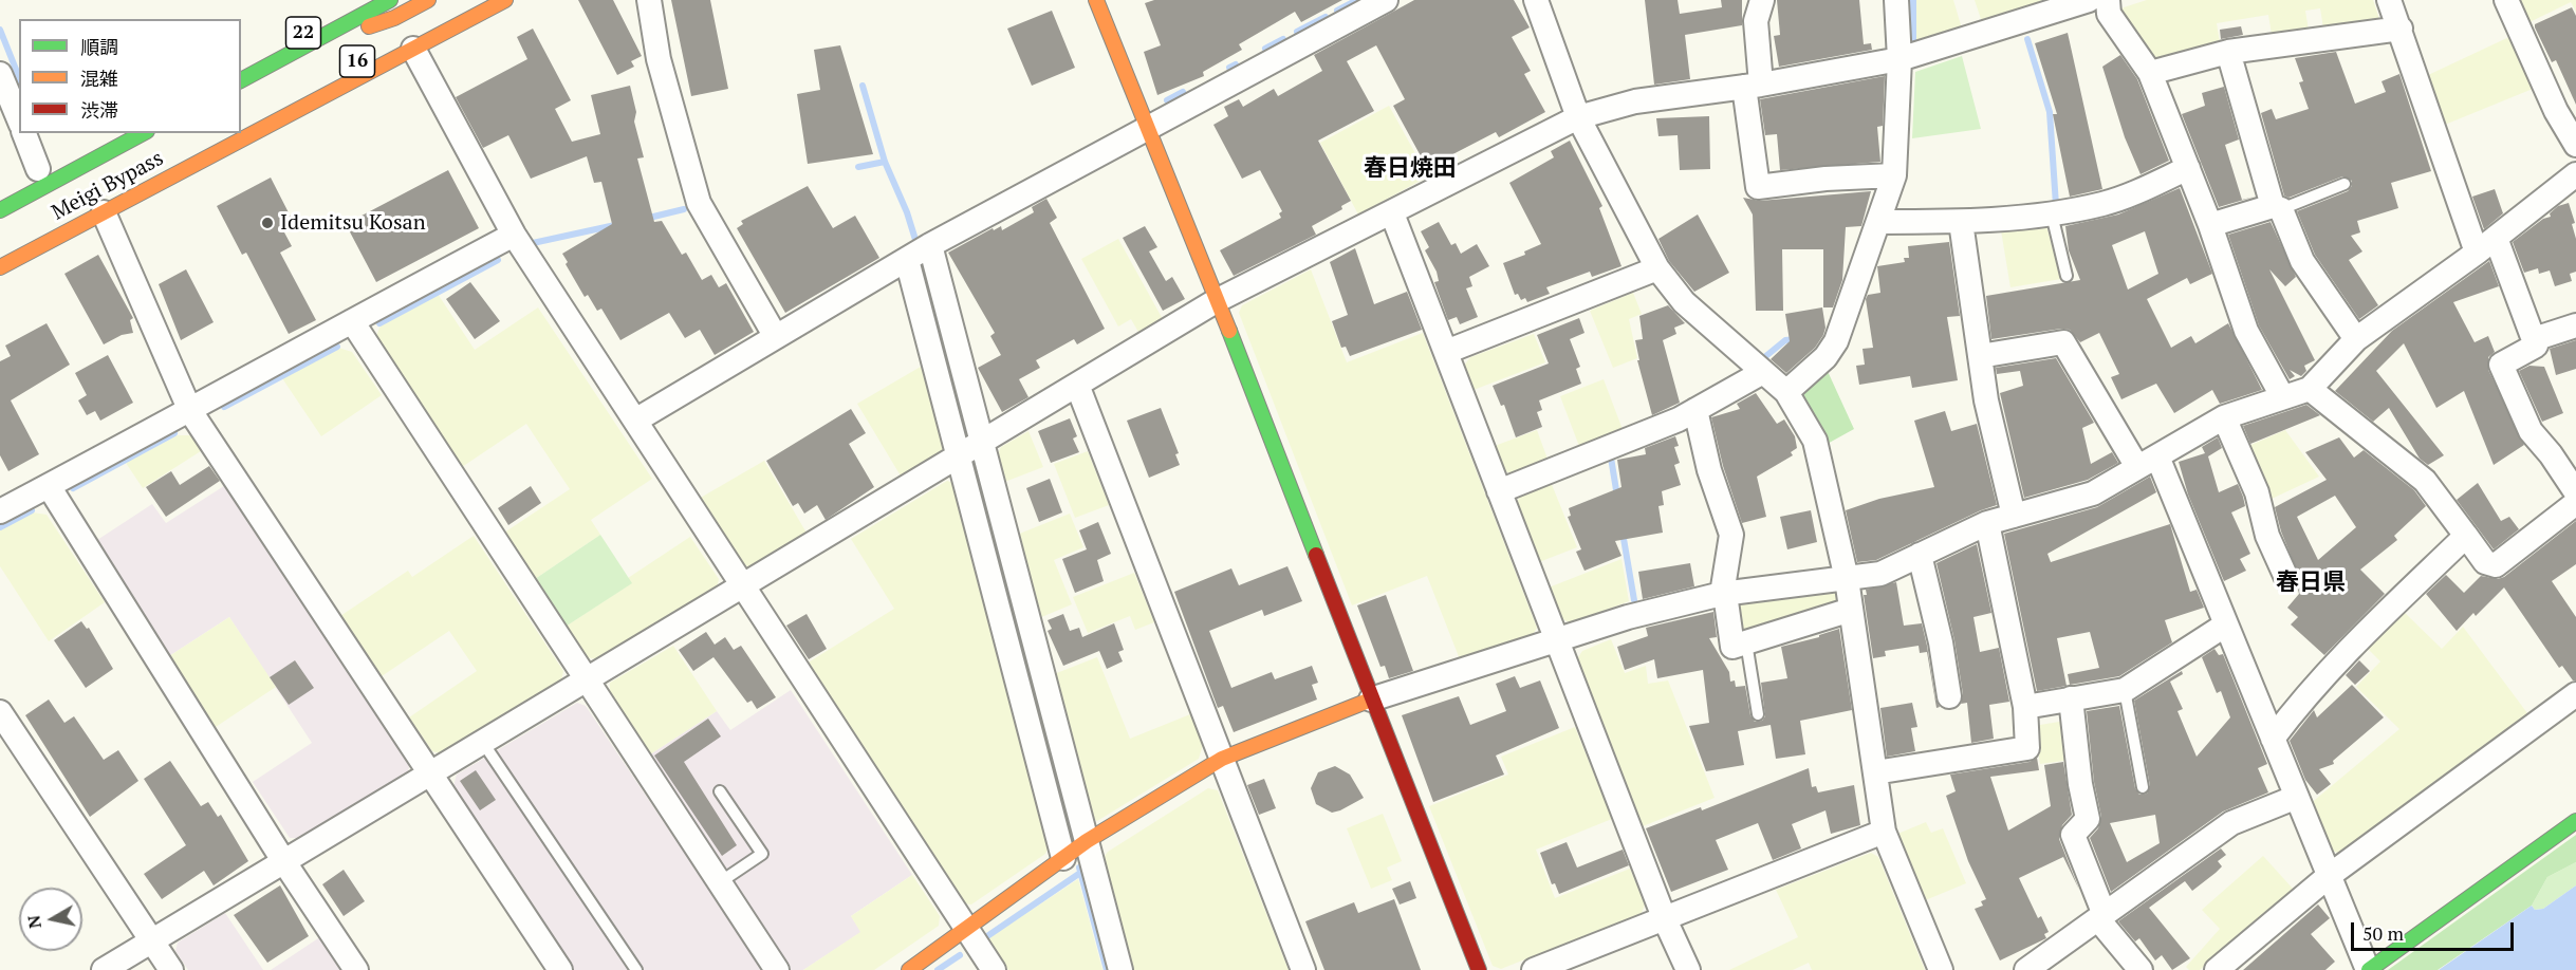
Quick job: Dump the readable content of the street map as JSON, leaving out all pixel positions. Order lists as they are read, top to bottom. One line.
{"streets":{"main road":["22","16","Meigi Bypass"]},"districts":["春日焼田","春日県"],"places":["Idemitsu Kosan"],"legend":["順調","混雑","渋滞"],"scale_bar":"50 m","north":"left"}
